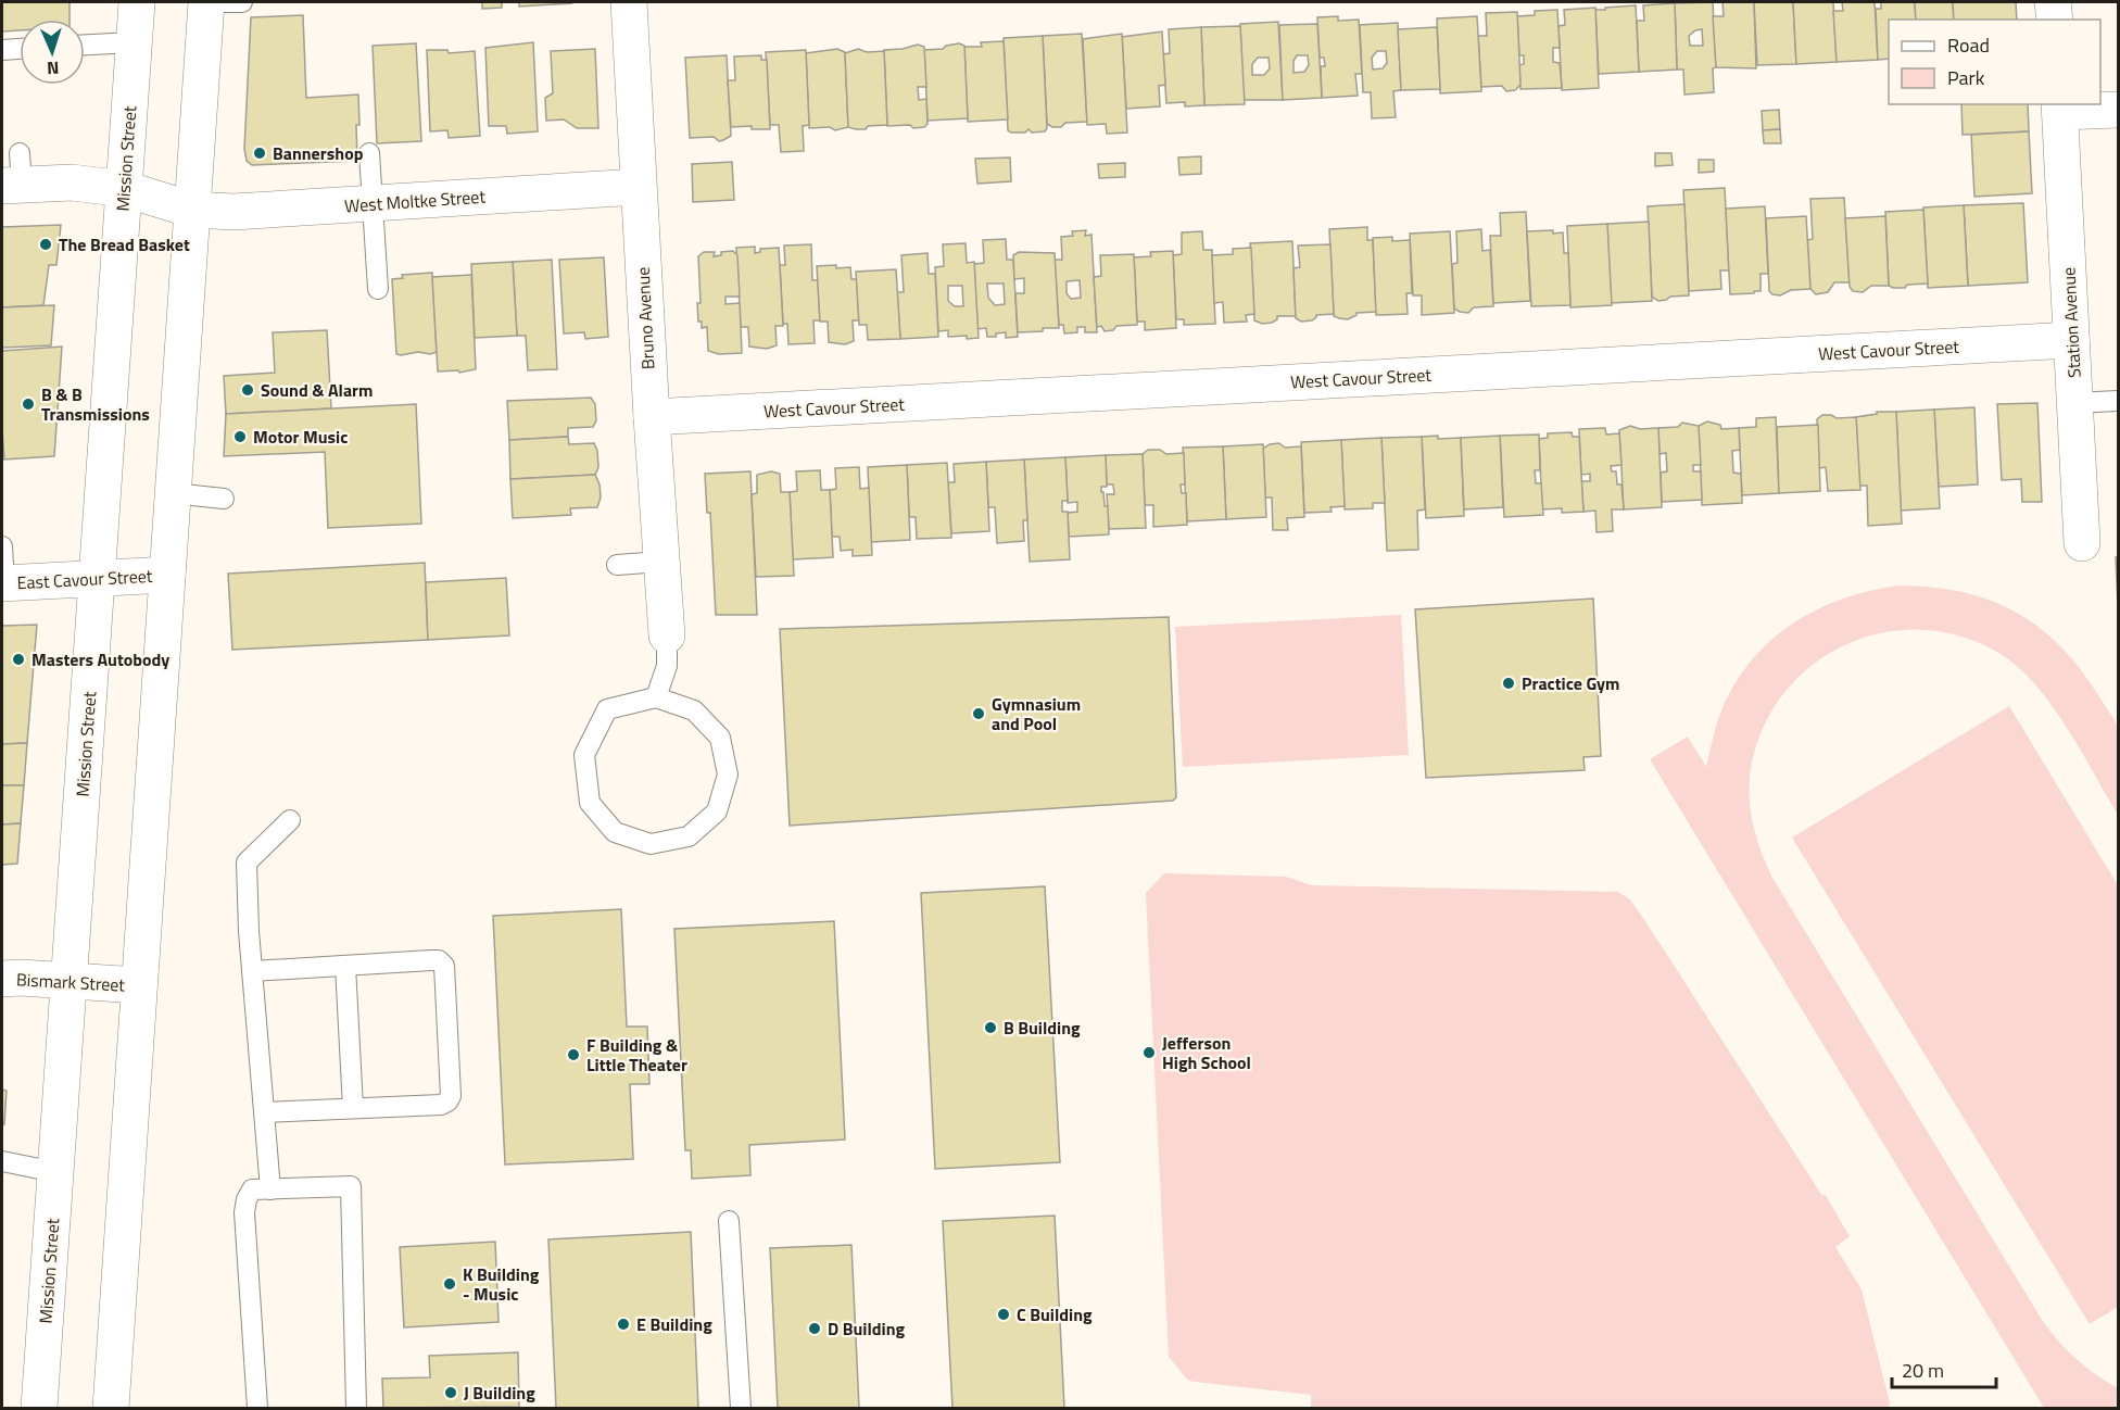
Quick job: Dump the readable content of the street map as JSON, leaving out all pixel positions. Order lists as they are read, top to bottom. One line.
{"streets":{"street":["Mission Street","West Moltke Street","Bruno Avenue","Station Avenue","West Cavour Street","East Cavour Street","Bismark Street"]},"crossings":[["Mission Street","West Moltke Street"],["Mission Street","East Cavour Street"],["Mission Street","Bismark Street"],["West Moltke Street","Bruno Avenue"],["Bruno Avenue","West Cavour Street"],["Station Avenue","West Cavour Street"]],"places":["Bannershop","The Bread Basket","Sound & Alarm","B & B Transmissions","Motor Music","Masters Autobody","Practice Gym","Gymnasium and Pool","B Building","Jefferson High School","F Building & Little Theater","K Building - Music","C Building","E Building","D Building","J Building"],"legend":["Road","Park"],"scale_bar":"20 m","north":"bottom"}
